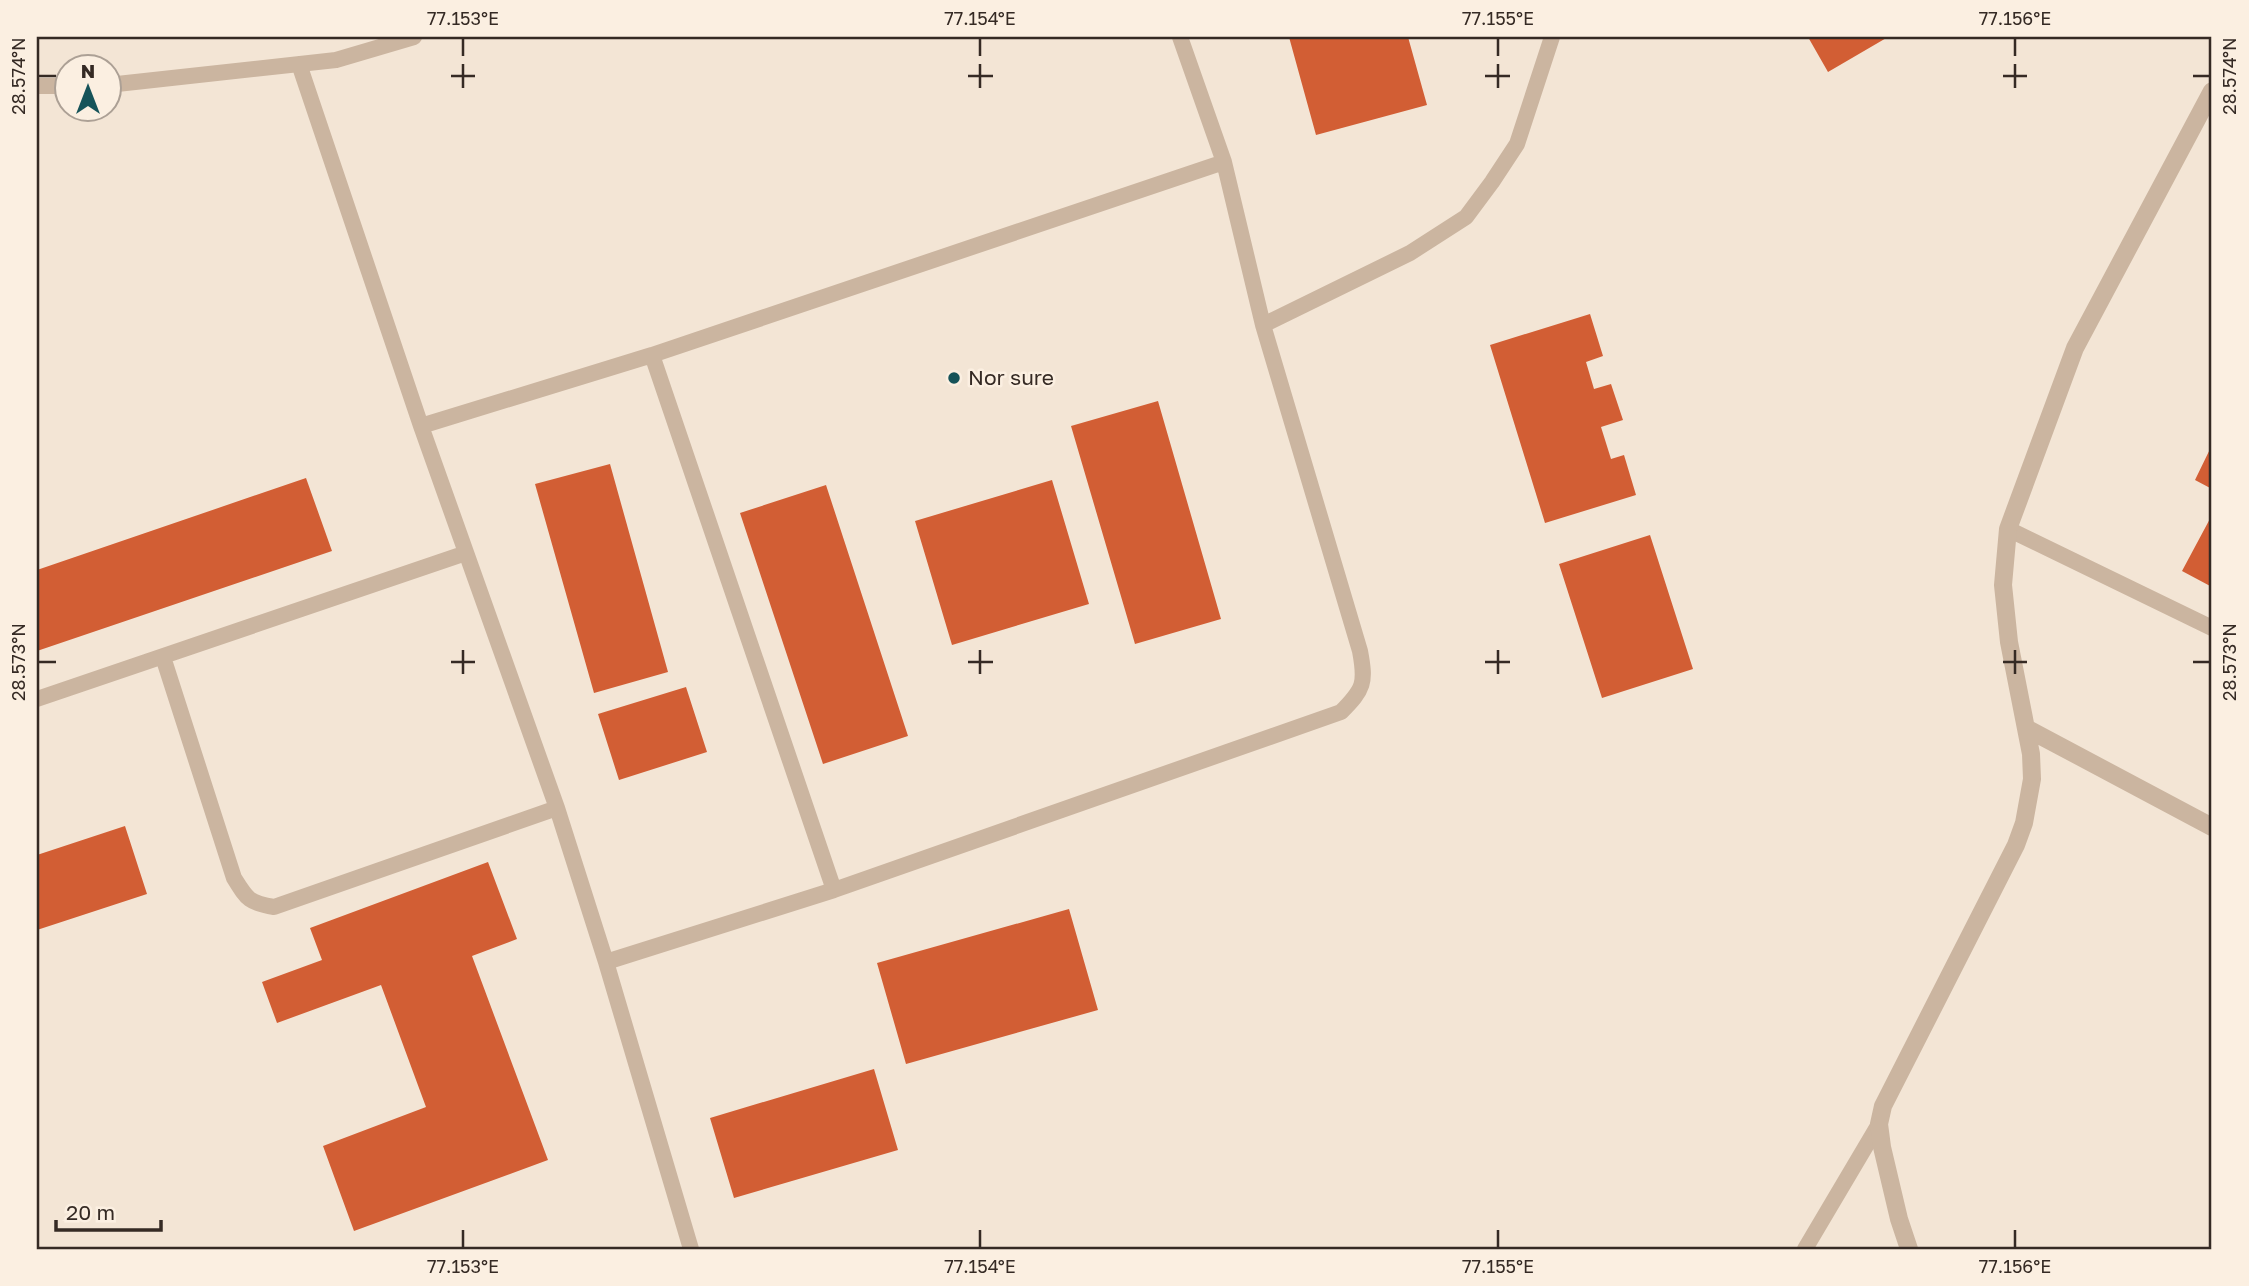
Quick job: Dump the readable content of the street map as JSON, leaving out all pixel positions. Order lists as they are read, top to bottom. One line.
{"places":["Nor sure"],"scale_bar":"20 m","north":"top","coordinates":["77.153°E","77.154°E","77.155°E","77.156°E","28.574°N","28.573°N"]}
